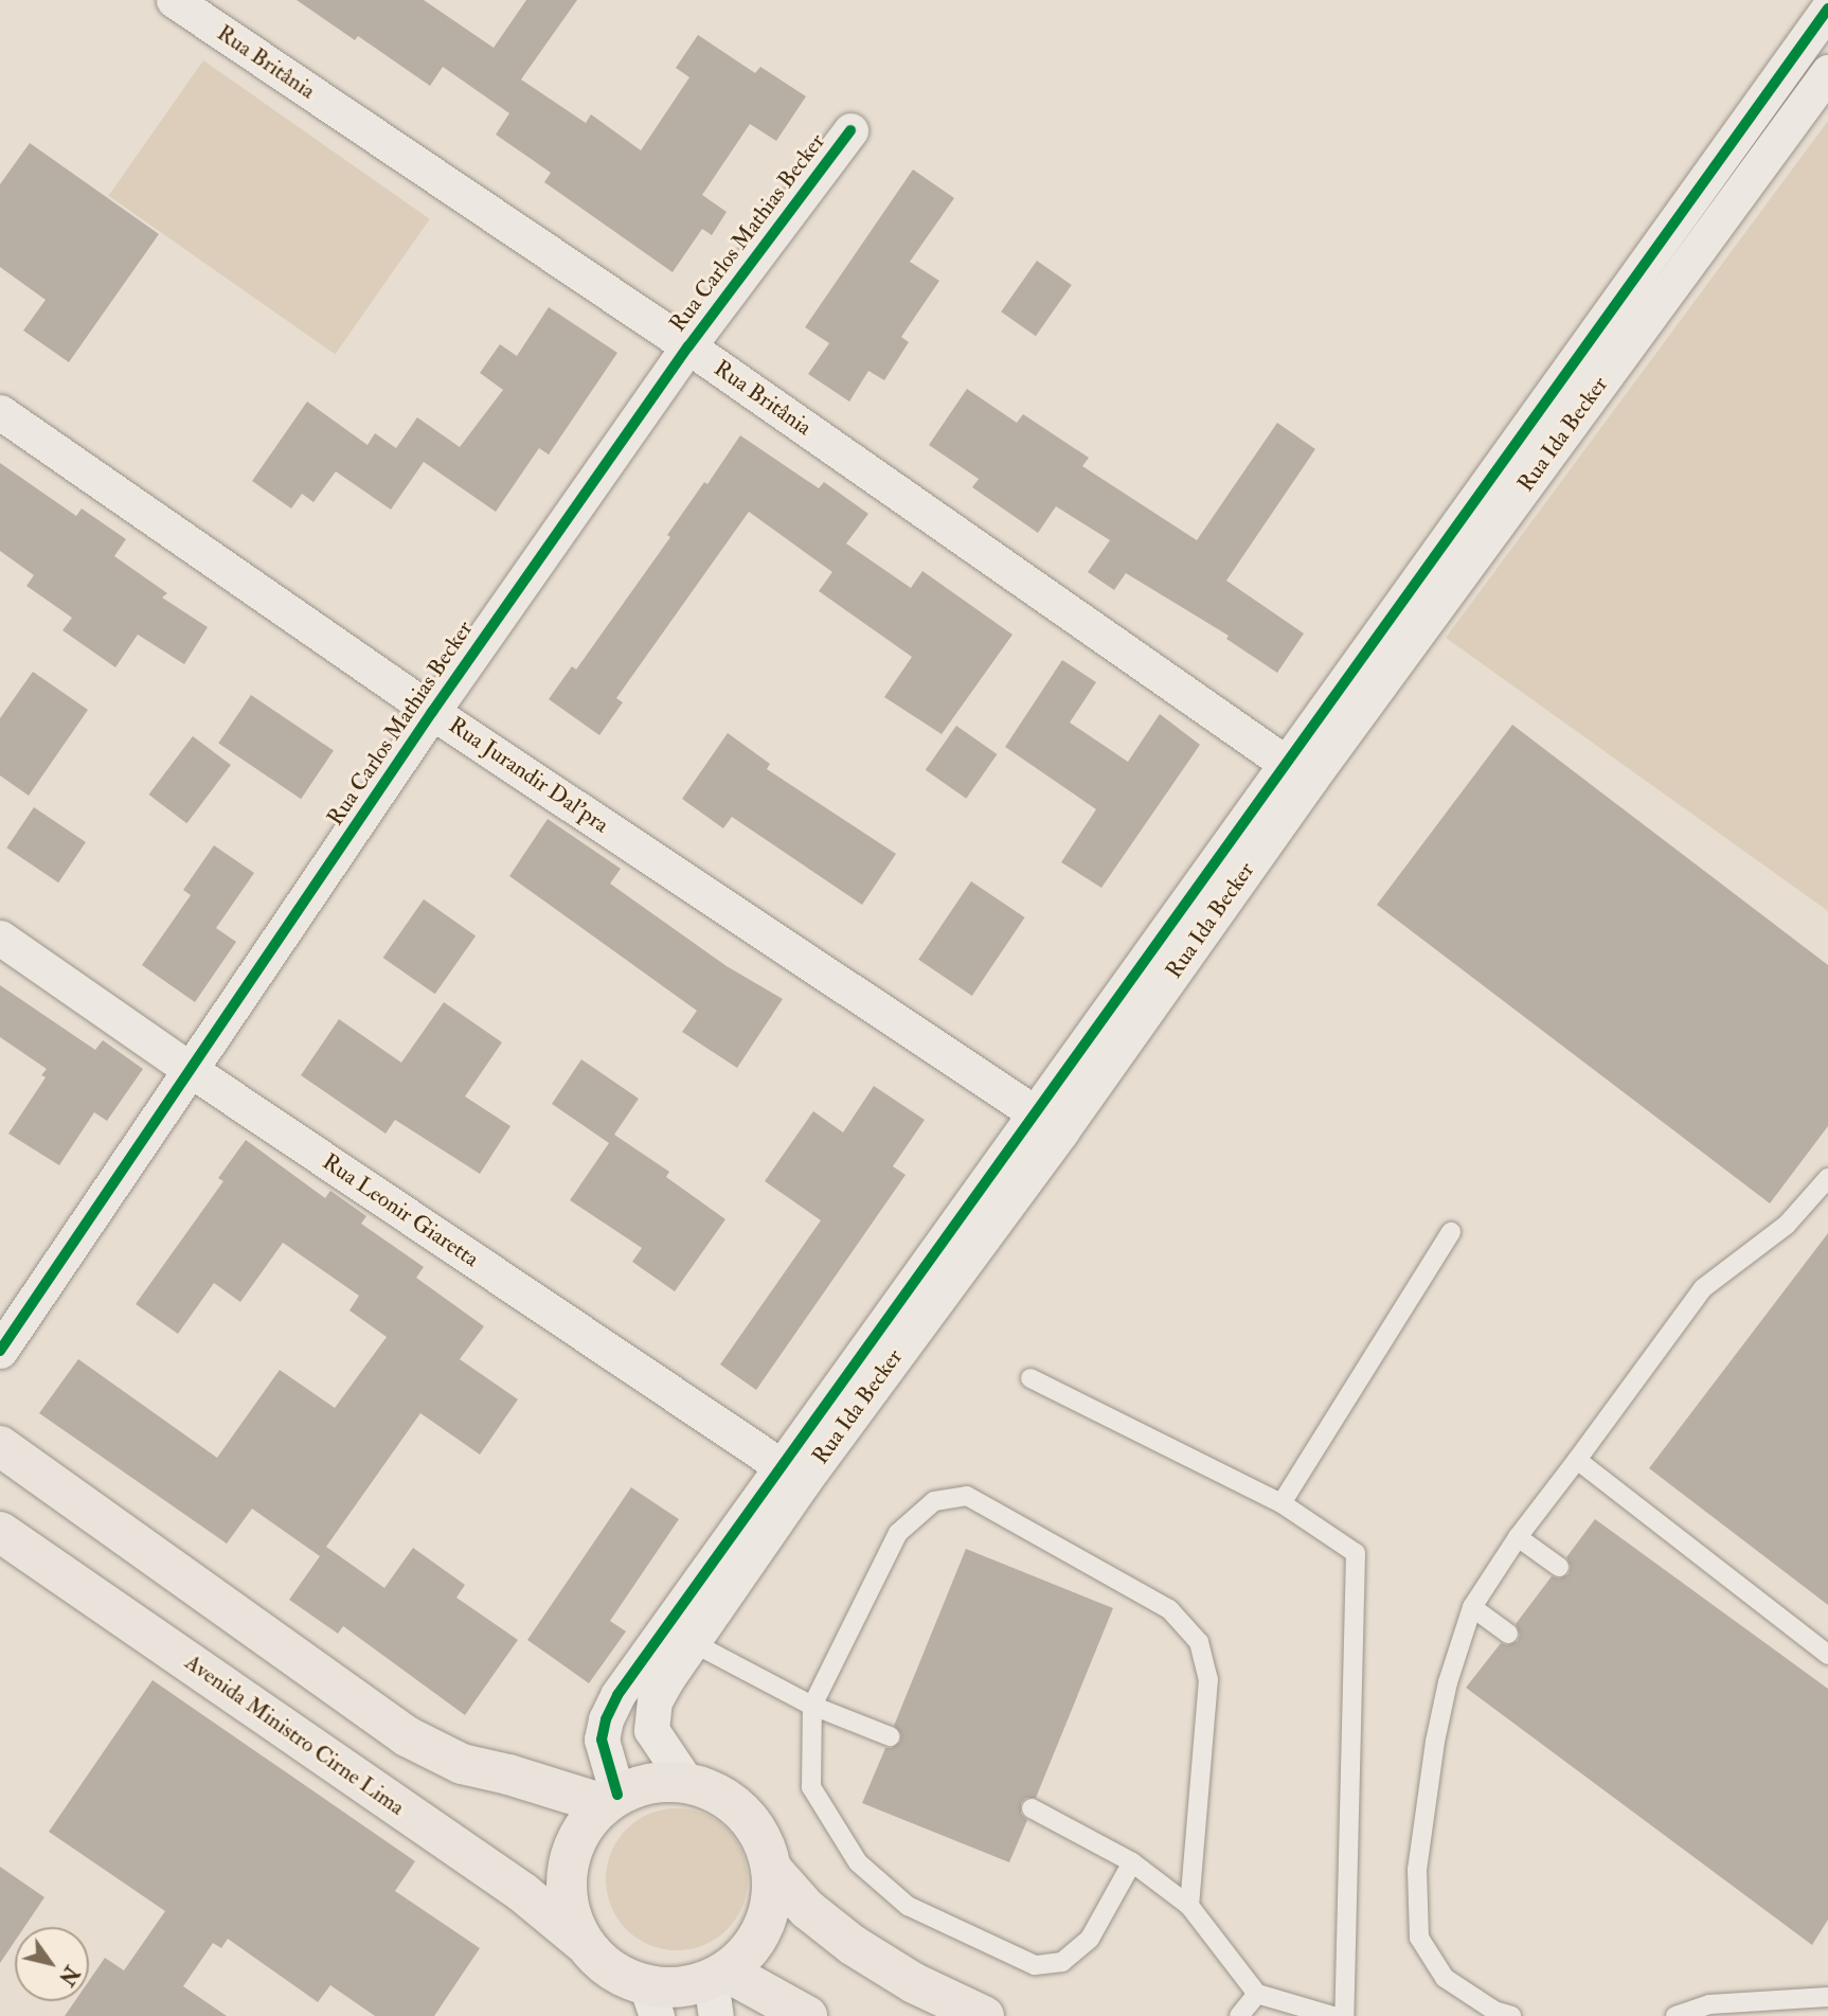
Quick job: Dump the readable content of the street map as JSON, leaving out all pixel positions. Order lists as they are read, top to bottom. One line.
{"streets":{"main road":["Avenida Ministro Cirne Lima"],"street":["Rua Britânia","Rua Carlos Mathias Becker","Rua Ida Becker","Rua Jurandir Dal'pra","Rua Leonir Giaretta"]},"crossings":[["Rua Britânia","Rua Carlos Mathias Becker"],["Rua Britânia","Rua Ida Becker"],["Rua Carlos Mathias Becker","Rua Jurandir Dal'pra"],["Rua Carlos Mathias Becker","Rua Leonir Giaretta"],["Rua Ida Becker","Rua Jurandir Dal'pra"],["Rua Ida Becker","Rua Leonir Giaretta"],["Rua Ida Becker","Avenida Ministro Cirne Lima"]],"north":"bottom right"}
